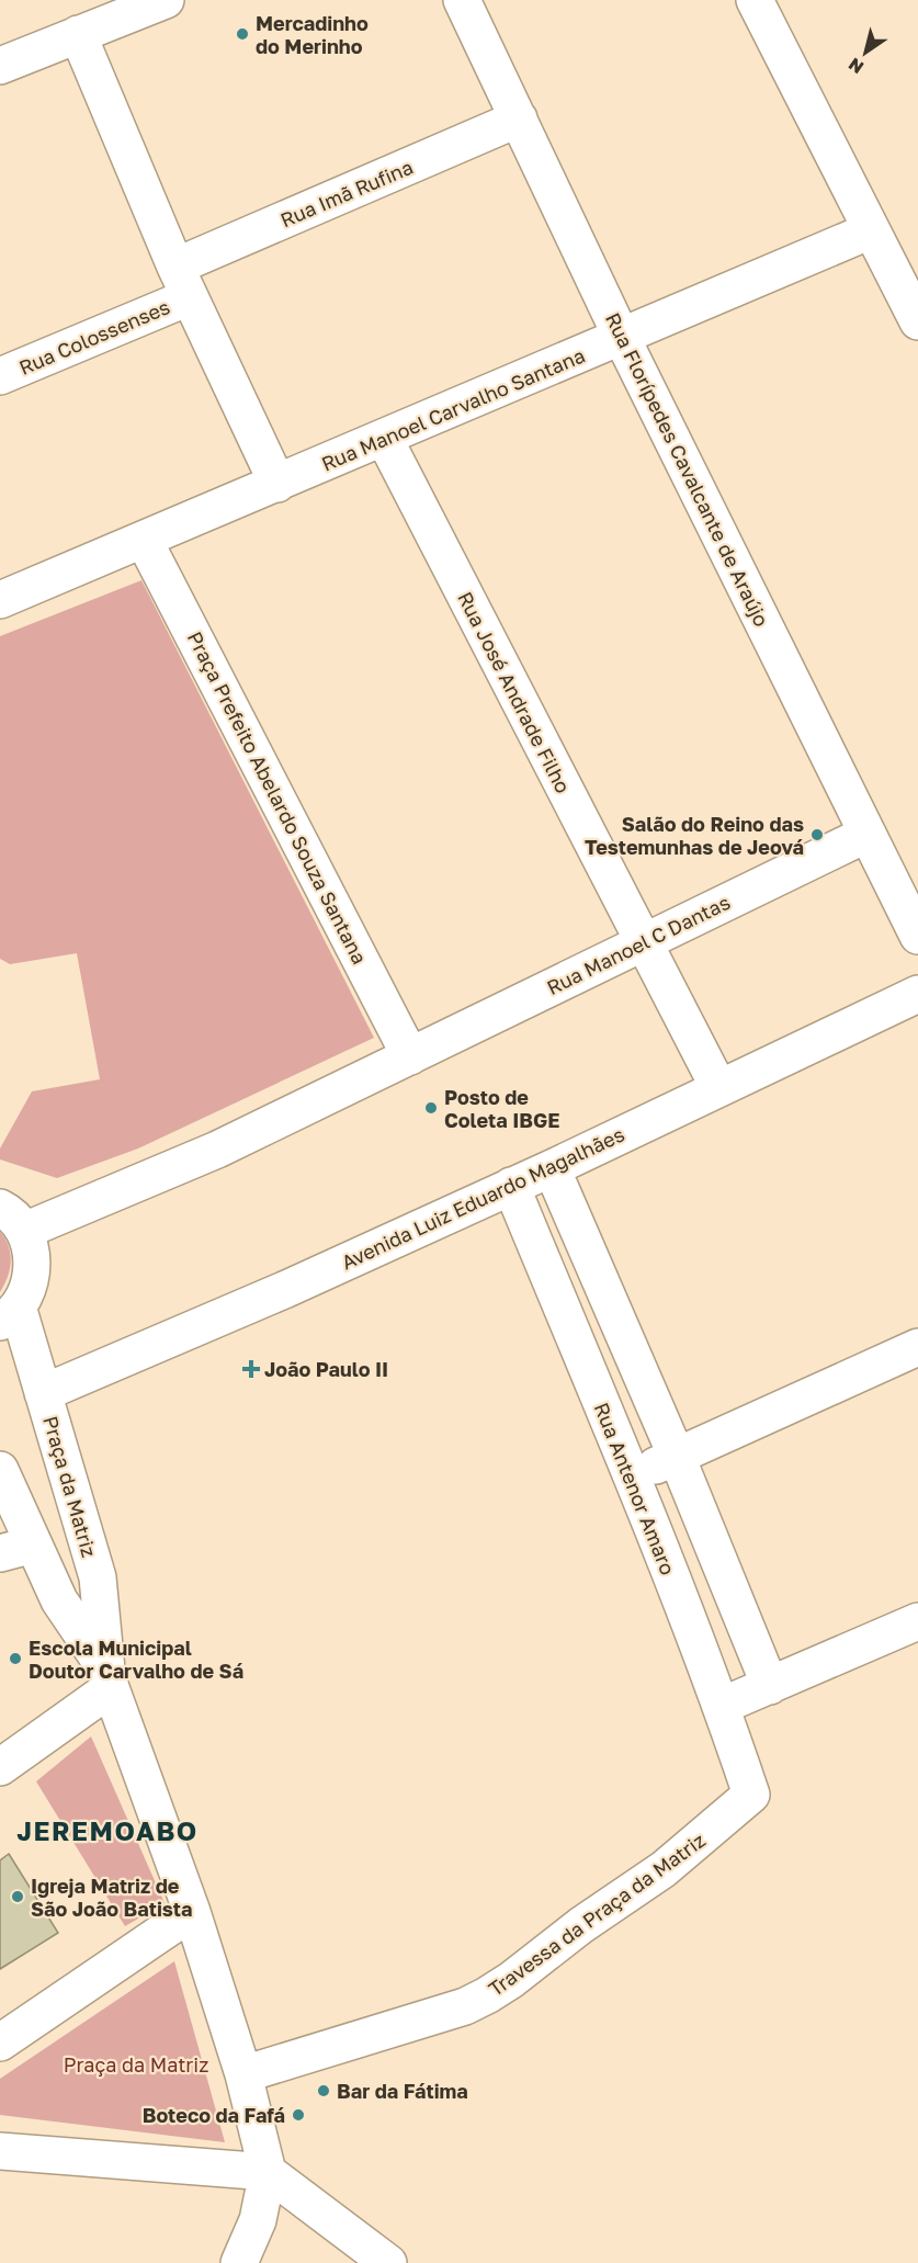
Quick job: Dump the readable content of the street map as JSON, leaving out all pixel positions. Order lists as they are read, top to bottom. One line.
{"streets":{"street":["Rua Imã Rufina","Rua Colossenses","Rua Manoel Carvalho Santana","Rua Florípedes Cavalcante de Araújo","Rua José Andrade Filho","Praça Prefeito Abelardo Souza Santana","Rua Manoel C Dantas","Avenida Luiz Eduardo Magalhães","Praça da Matriz","Rua Antenor Amaro","Travessa da Praça da Matriz"]},"crossings":[["Rua Imã Rufina","Rua Colossenses"],["Rua Imã Rufina","Rua Florípedes Cavalcante de Araújo"],["Rua Manoel Carvalho Santana","Rua Florípedes Cavalcante de Araújo"],["Rua Manoel Carvalho Santana","Rua José Andrade Filho"],["Rua Manoel Carvalho Santana","Praça Prefeito Abelardo Souza Santana"],["Rua Florípedes Cavalcante de Araújo","Rua Manoel C Dantas"],["Rua José Andrade Filho","Rua Manoel C Dantas"],["Rua José Andrade Filho","Avenida Luiz Eduardo Magalhães"],["Praça Prefeito Abelardo Souza Santana","Rua Manoel C Dantas"],["Avenida Luiz Eduardo Magalhães","Praça da Matriz"],["Avenida Luiz Eduardo Magalhães","Rua Antenor Amaro"],["Praça da Matriz","Travessa da Praça da Matriz"],["Rua Antenor Amaro","Travessa da Praça da Matriz"]],"districts":["JEREMOABO"],"parks":["Praça da Matriz"],"places":{"other":["Mercadinho do Merinho","Salão do Reino das Testemunhas de Jeová","Posto de Coleta IBGE","Escola Municipal Doutor Carvalho de Sá","Igreja Matriz de São João Batista","Bar da Fátima","Boteco da Fafá"],"health":["João Paulo II"]},"north":"bottom left"}
